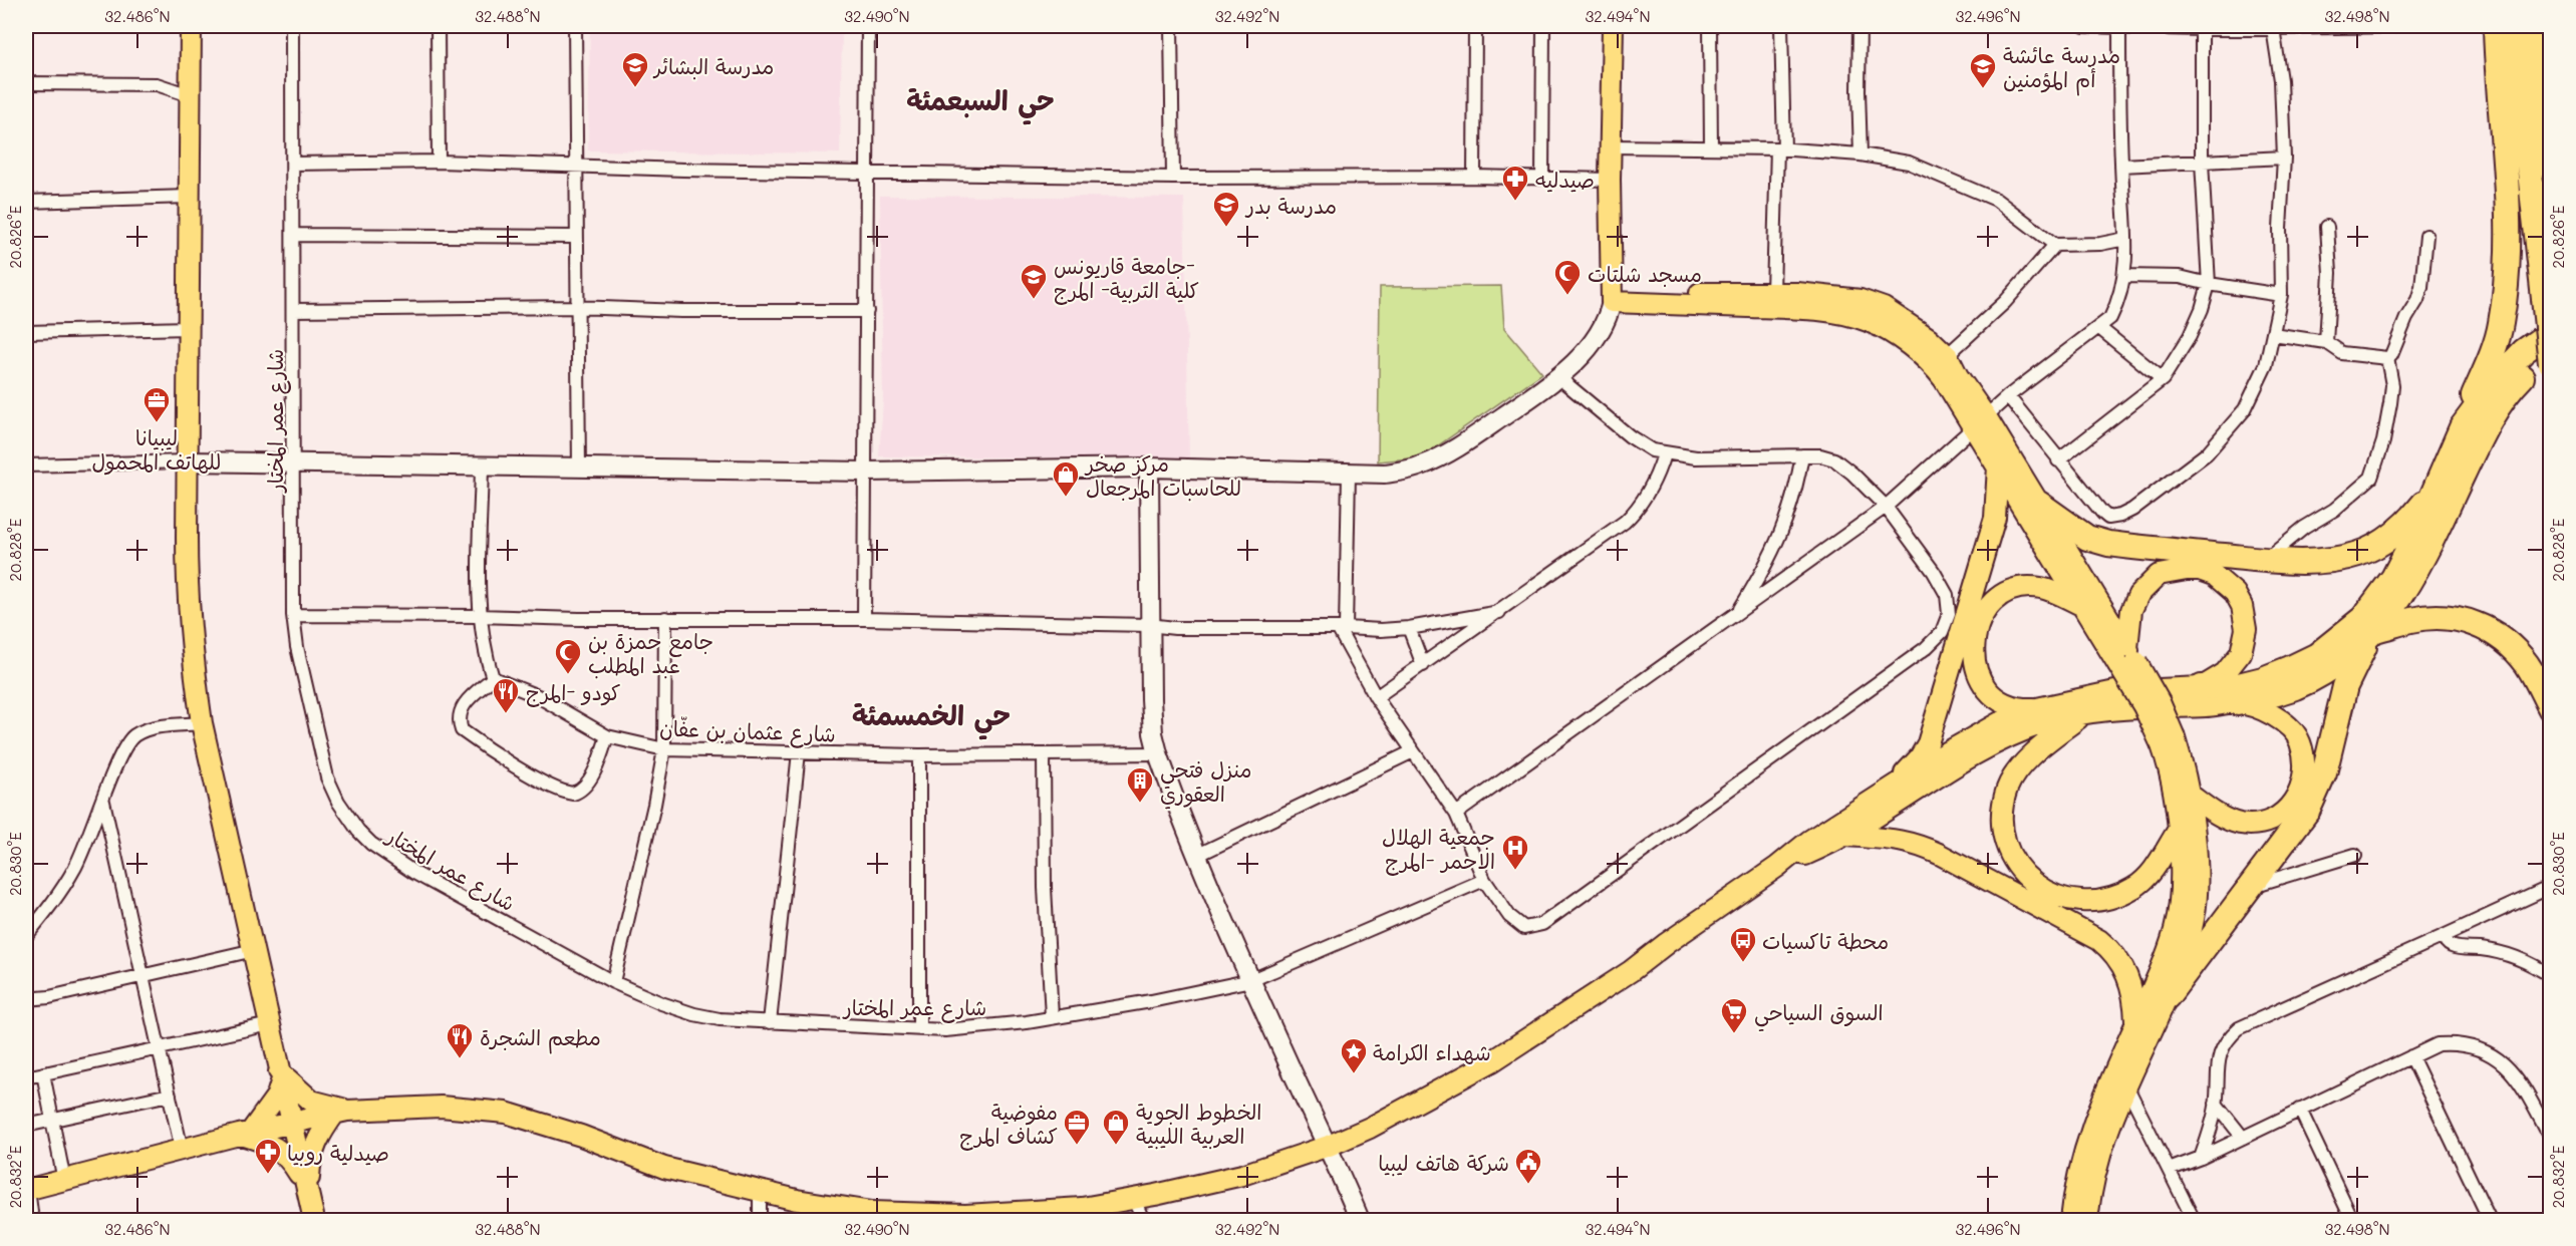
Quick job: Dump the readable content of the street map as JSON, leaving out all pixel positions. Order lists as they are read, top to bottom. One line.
{"streets":{"street":["شارع عمر المختار","شارع عثمان بن عفّان"]},"districts":["حي السبعمئة","حي الخمسمئة"],"places":{"school or university":["مدرسة البشائر","مدرسة عائشة أم المؤمنين","مدرسة بدر","جامعة قاريونس- كلية التربية- المرج"],"pharmacy":["صيدليه","صيدلية روبيا"],"mosque":["مسجد شلتات","جامع حمزة بن عبد المطلب"],"office":["ليبيانا للهاتف المحمول","مفوضية كشاف المرج"],"shop":["مركز صخر للحاسبات المرجعال","الخطوط الجوية العربية الليبية"],"restaurant":["كودو -المرج","مطعم الشجرة"],"building":["منزل فتحي العقوري"],"hospital":["جمعية الهلال الاحمر -المرج"],"bus stop":["محطة تاكسيات"],"supermarket":["السوق السياحي"],"place":["شهداء الكرامة"],"public building":["شركة هاتف ليبيا"]},"coordinates":["32.486°N","32.488°N","32.490°N","32.492°N","32.494°N","32.496°N","32.498°N","20.826°E","20.828°E","20.830°E","20.832°E"]}
